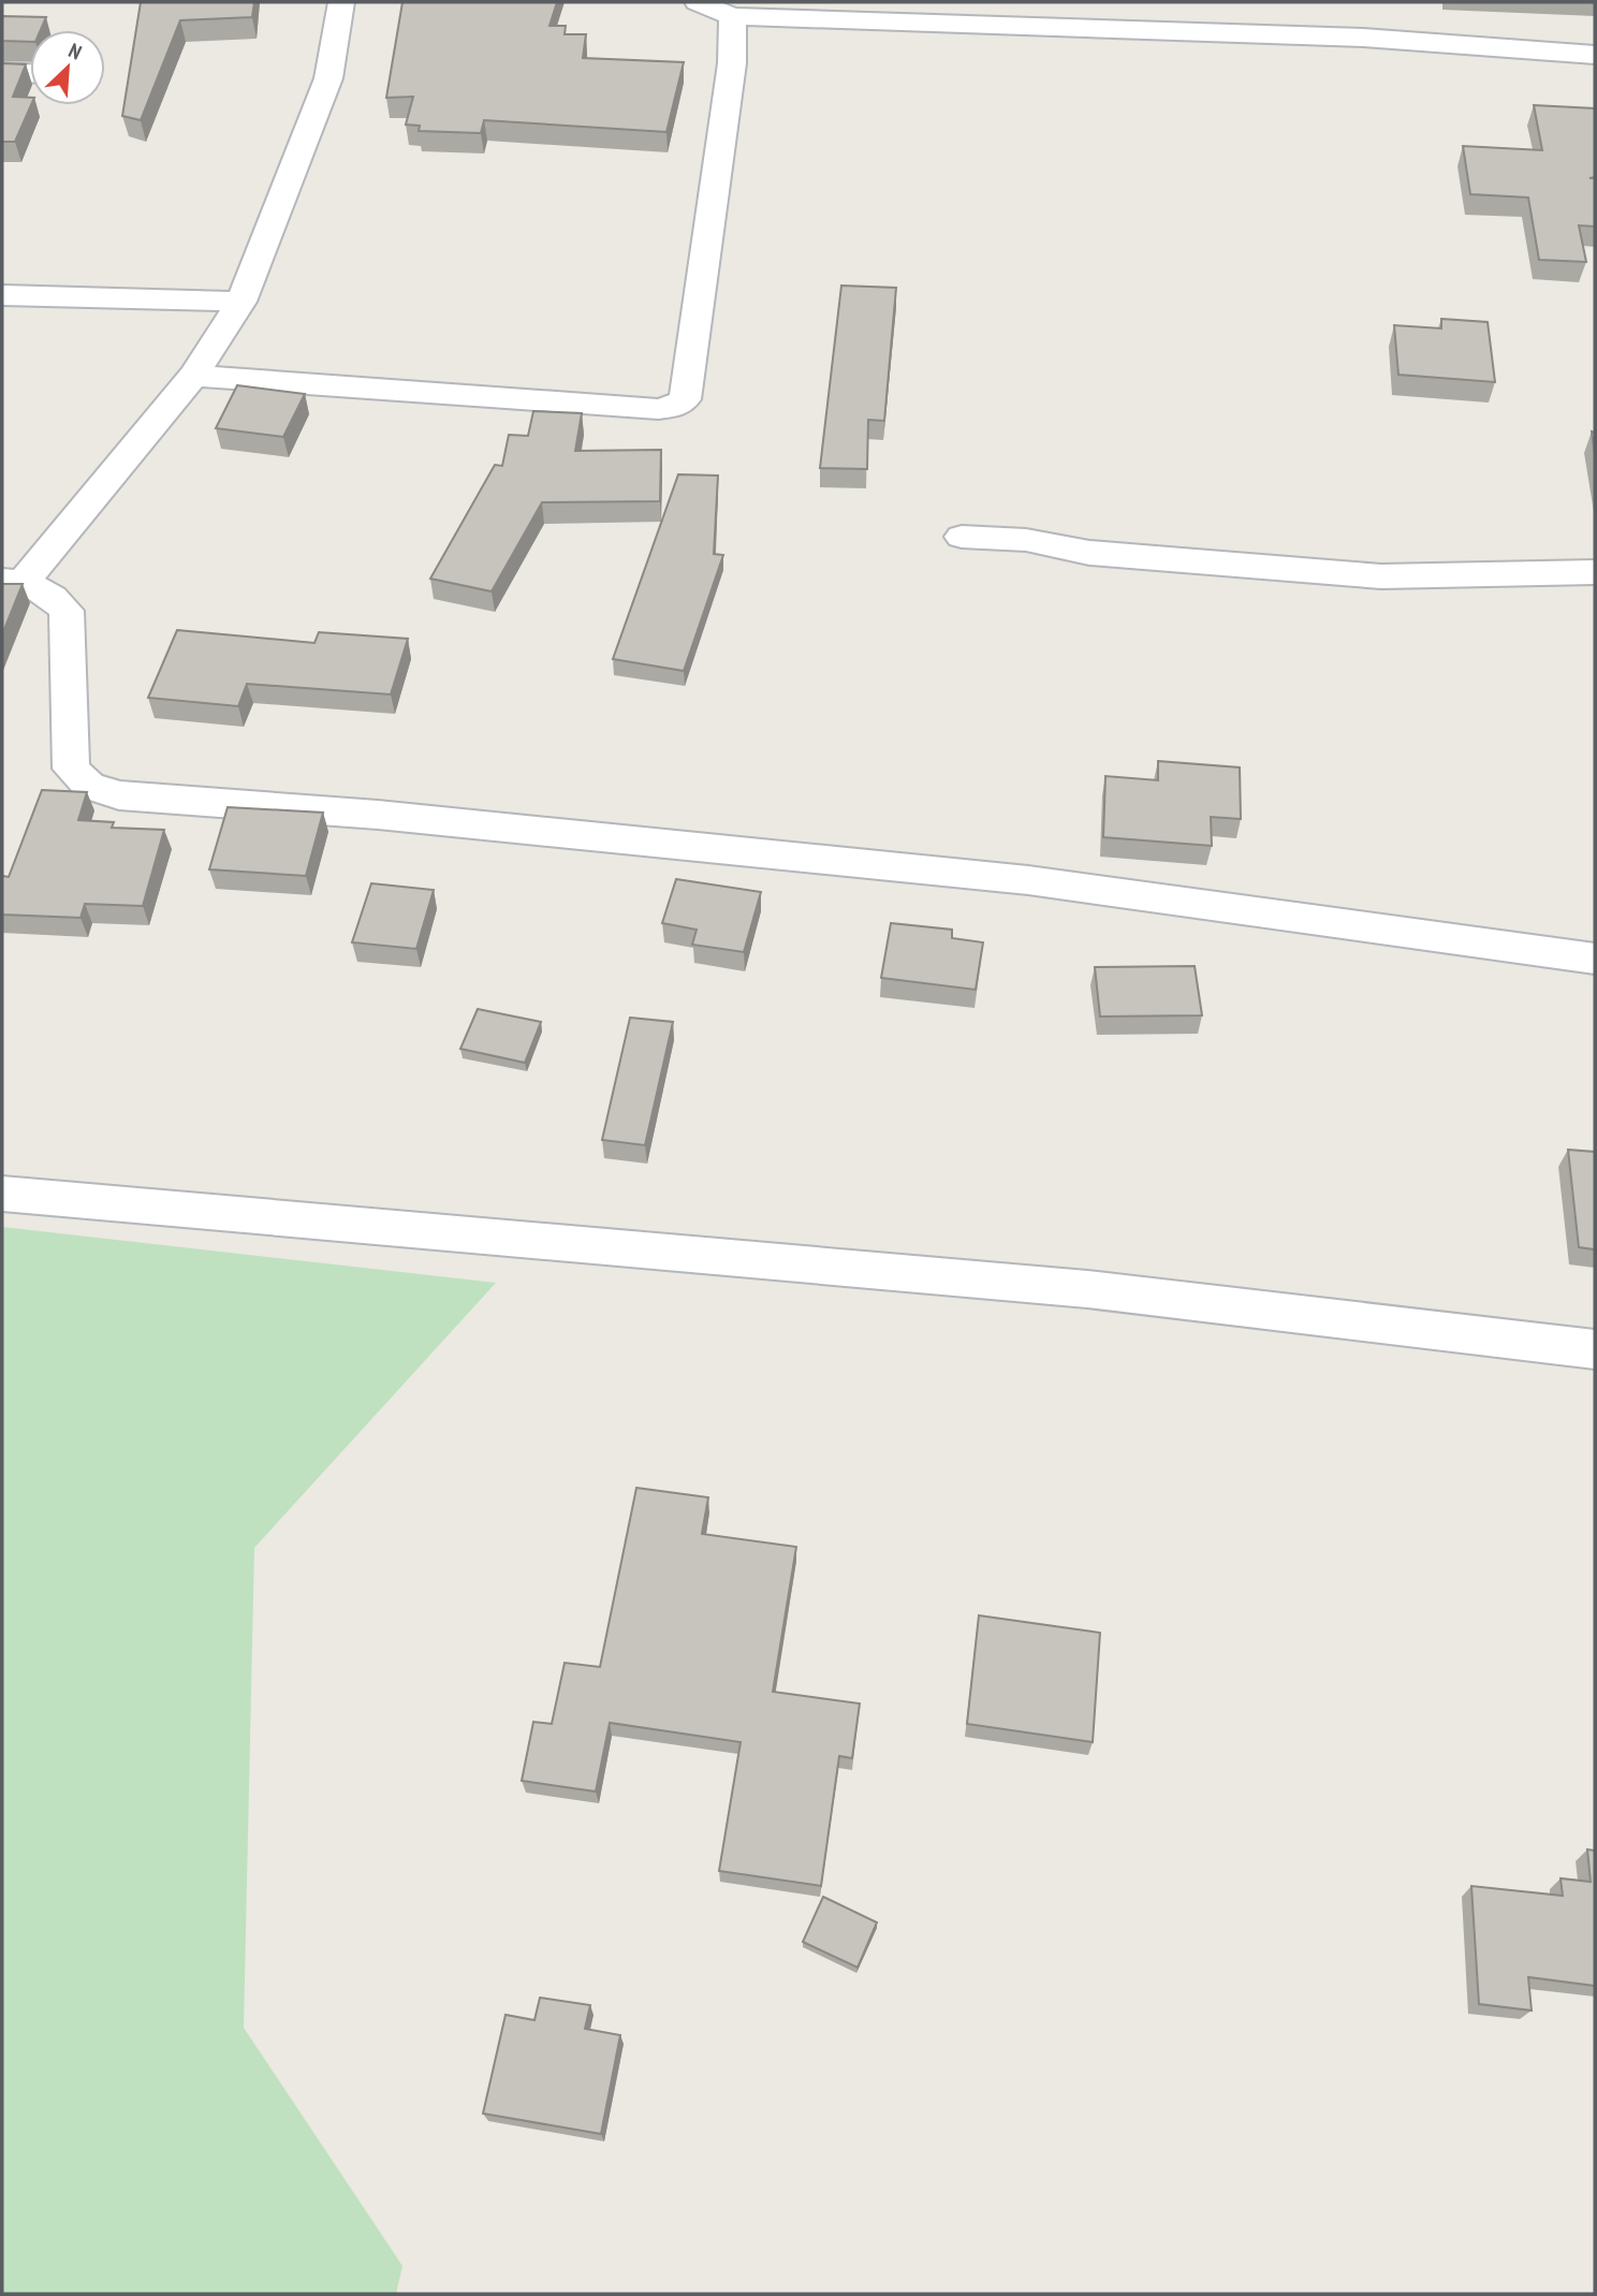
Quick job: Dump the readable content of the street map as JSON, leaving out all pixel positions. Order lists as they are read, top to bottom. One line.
{"north":"top right"}
